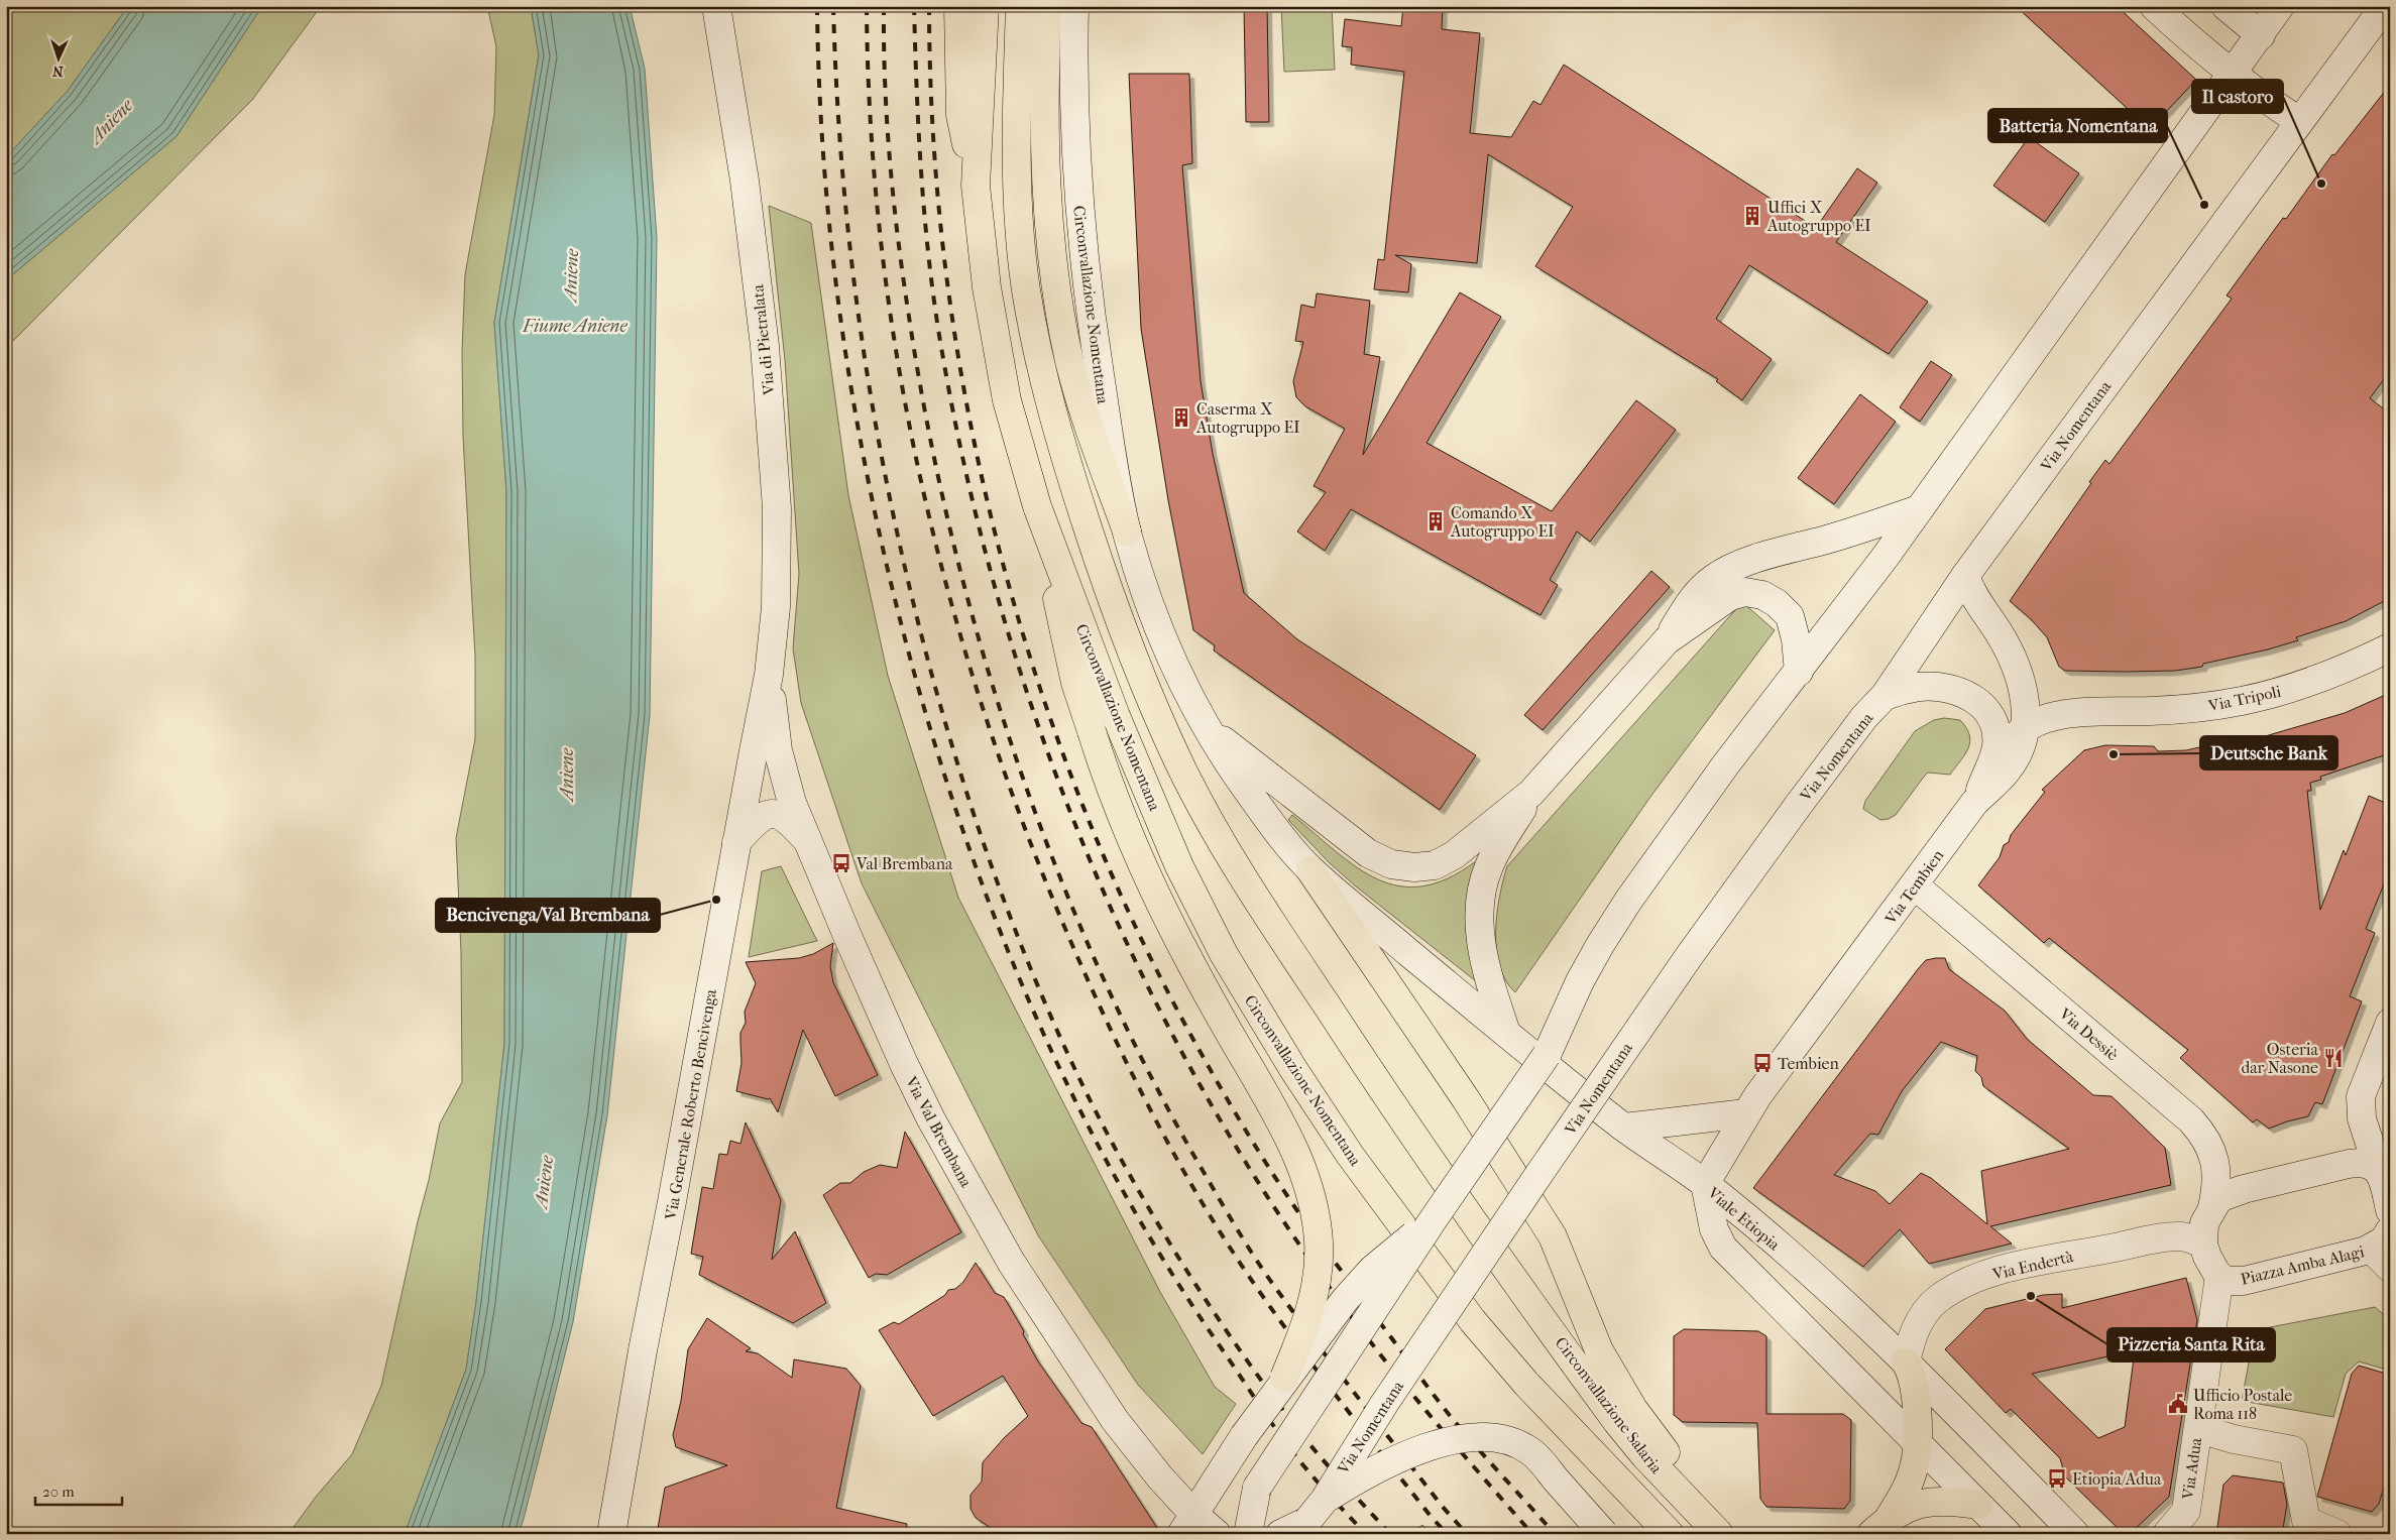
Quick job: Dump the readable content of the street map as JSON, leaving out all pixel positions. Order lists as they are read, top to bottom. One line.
{"streets":{"highway":["Circonvallazione Nomentana","Circonvallazione Salaria"],"main road":["Via di Pietralata","Via Nomentana","Via Tripoli","Via Tembien","Via Dessiè","Via Generale Roberto Bencivenga","Via Val Brembana","Viale Etiopia","Via Endertà","Piazza Amba Alagi","Via Adua"]},"crossings":[["Circonvallazione Nomentana","Via Tembien"],["Circonvallazione Nomentana","Viale Etiopia"],["Via di Pietralata","Via Generale Roberto Bencivenga"],["Via di Pietralata","Via Val Brembana"],["Via Nomentana","Via Tembien"],["Via Tripoli","Via Tembien"],["Via Tembien","Via Dessiè"],["Via Tembien","Viale Etiopia"],["Via Dessiè","Piazza Amba Alagi"],["Via Generale Roberto Bencivenga","Via Val Brembana"],["Viale Etiopia","Via Endertà"],["Via Endertà","Piazza Amba Alagi"],["Piazza Amba Alagi","Via Adua"]],"water":["Aniene","Fiume Aniene"],"places":{"other":["Il castoro","Batteria Nomentana","Deutsche Bank","Bencivenga/Val Brembana","Pizzeria Santa Rita"],"building":["Uffici X Autogruppo EI","Caserma X Autogruppo EI","Comando X Autogruppo EI"],"bus stop":["Val Brembana","Tembien","Etiopia/Adua"],"restaurant":["Osteria dar Nasone"],"public building":["Ufficio Postale Roma 118"]},"scale_bar":"20 m","north":"bottom"}
